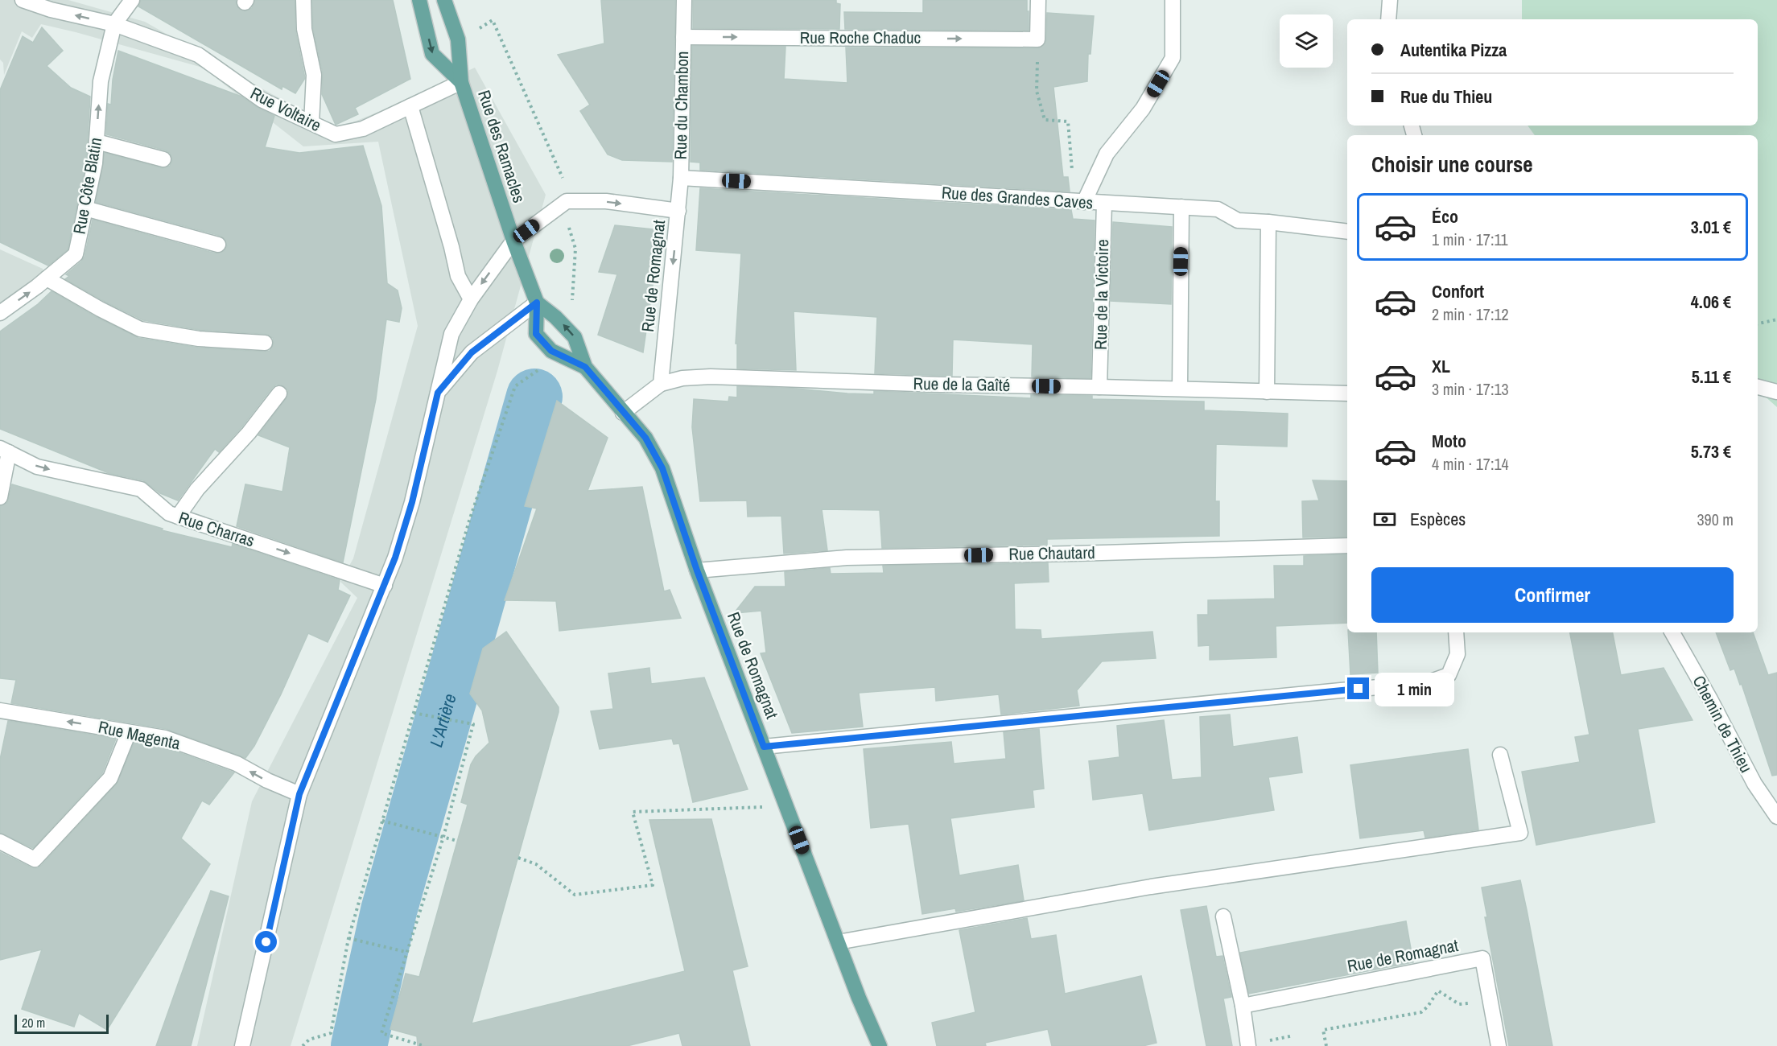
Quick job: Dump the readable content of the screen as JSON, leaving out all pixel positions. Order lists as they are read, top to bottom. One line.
{"streets":{"main road":["Rue des Ramacles","Rue de Romagnat"],"street":["Rue Roche Chaduc","Rue du Chambon","Rue Voltaire","Rue Côte Blatin","Rue des Grandes Caves","Rue de la Victoire","Rue de la Gaîté","Rue Charras","Rue Chautard","Chemin de Thieu","Rue Magenta"]},"crossings":[["Rue Roche Chaduc","Rue du Chambon"],["Rue du Chambon","Rue des Grandes Caves"],["Rue du Chambon","Rue de Romagnat"],["Rue Voltaire","Rue des Ramacles"],["Rue Voltaire","Rue Côte Blatin"],["Rue des Ramacles","Rue de Romagnat"],["Rue des Grandes Caves","Rue de la Victoire"],["Rue de Romagnat","Rue de la Gaîté"],["Rue de Romagnat","Rue Chautard"],["Rue de la Victoire","Rue de la Gaîté"]],"one_way":["Rue Roche Chaduc","Rue Côte Blatin","Rue Charras","Rue Magenta"],"water":["L'Artière"],"scale_bar":"20 m","page":{"banner":["Autentika Pizza","Rue du Thieu"],"heading":"Choisir une course","list":[{"name":"Éco","note":"1 min · 17:11","value":"3.01 €"},{"name":"Confort","note":"2 min · 17:12","value":"4.06 €"},{"name":"XL","note":"3 min · 17:13","value":"5.11 €"},{"name":"Moto","note":"4 min · 17:14","value":"5.73 €"}],"pay":["Espèces","390 m"],"buttons":"Confirmer","bubble":"1 min","scale":"20 m"}}
